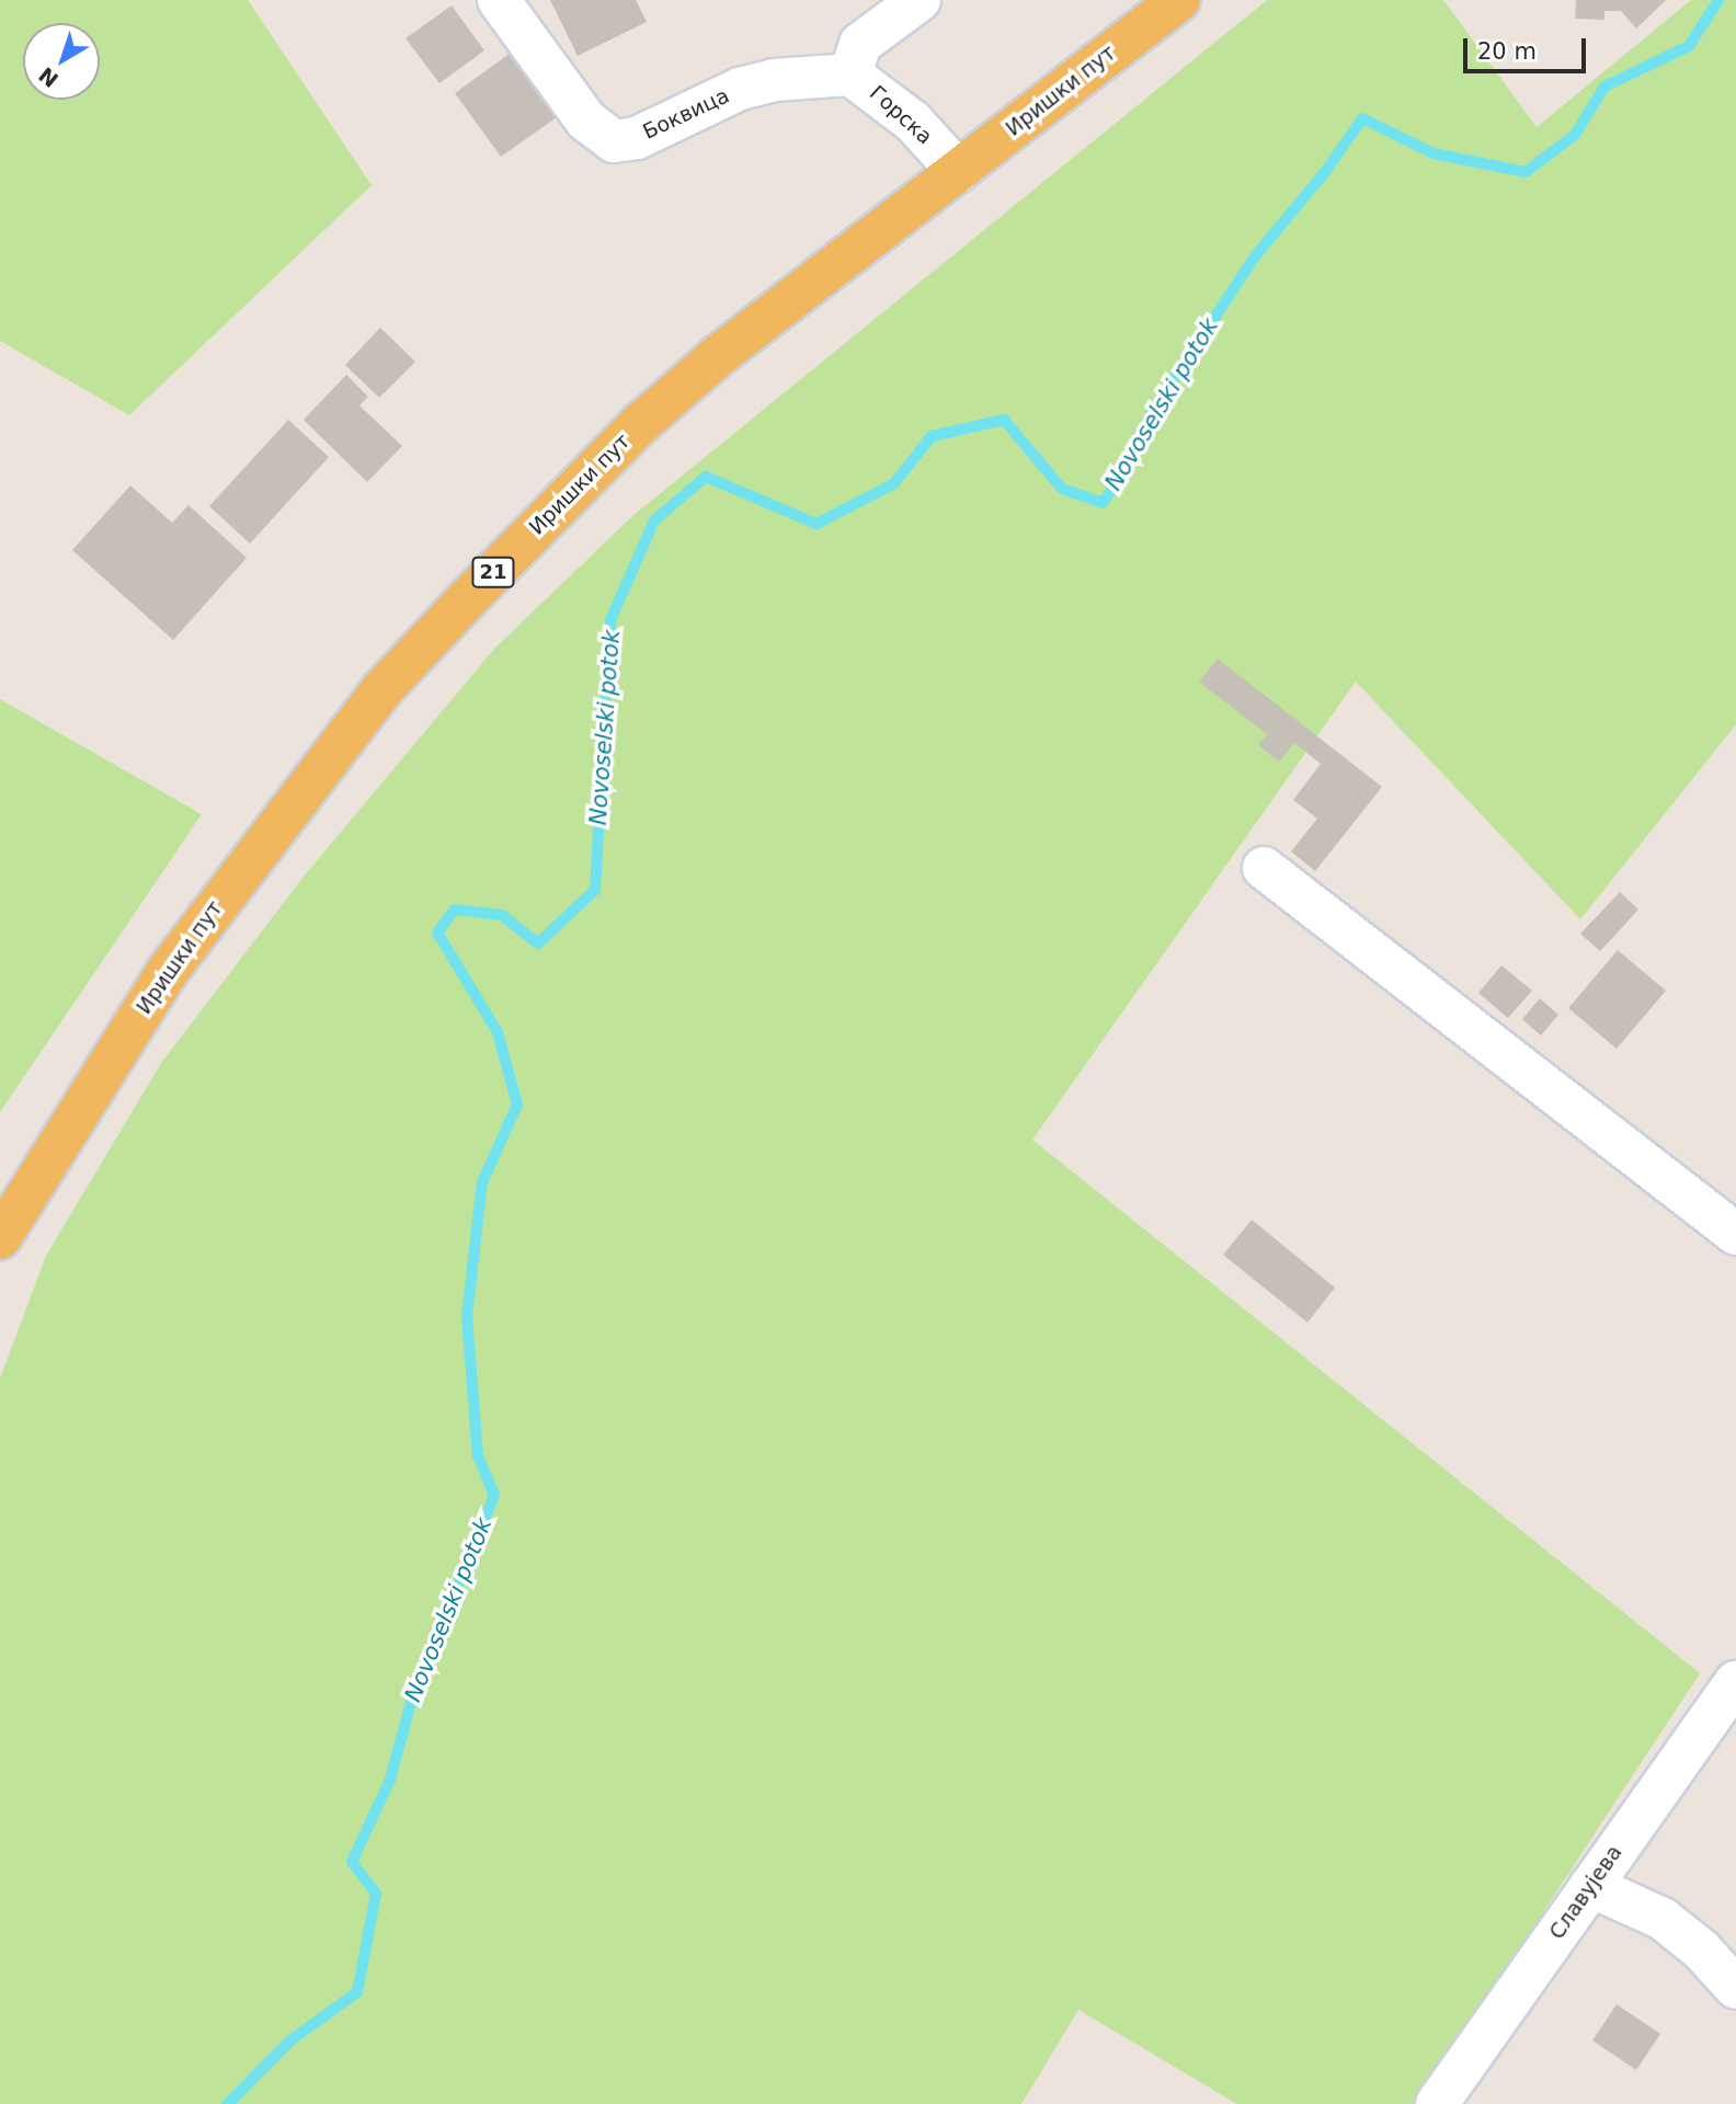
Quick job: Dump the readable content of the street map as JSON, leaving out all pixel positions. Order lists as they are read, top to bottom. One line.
{"streets":{"main road":["Иришки пут","21"],"street":["Боквица","Горска","Славујева"]},"crossings":[["Иришки пут","Горска"],["Боквица","Горска"]],"water":["Novoselski potok"],"scale_bar":"20 m","north":"bottom left"}
